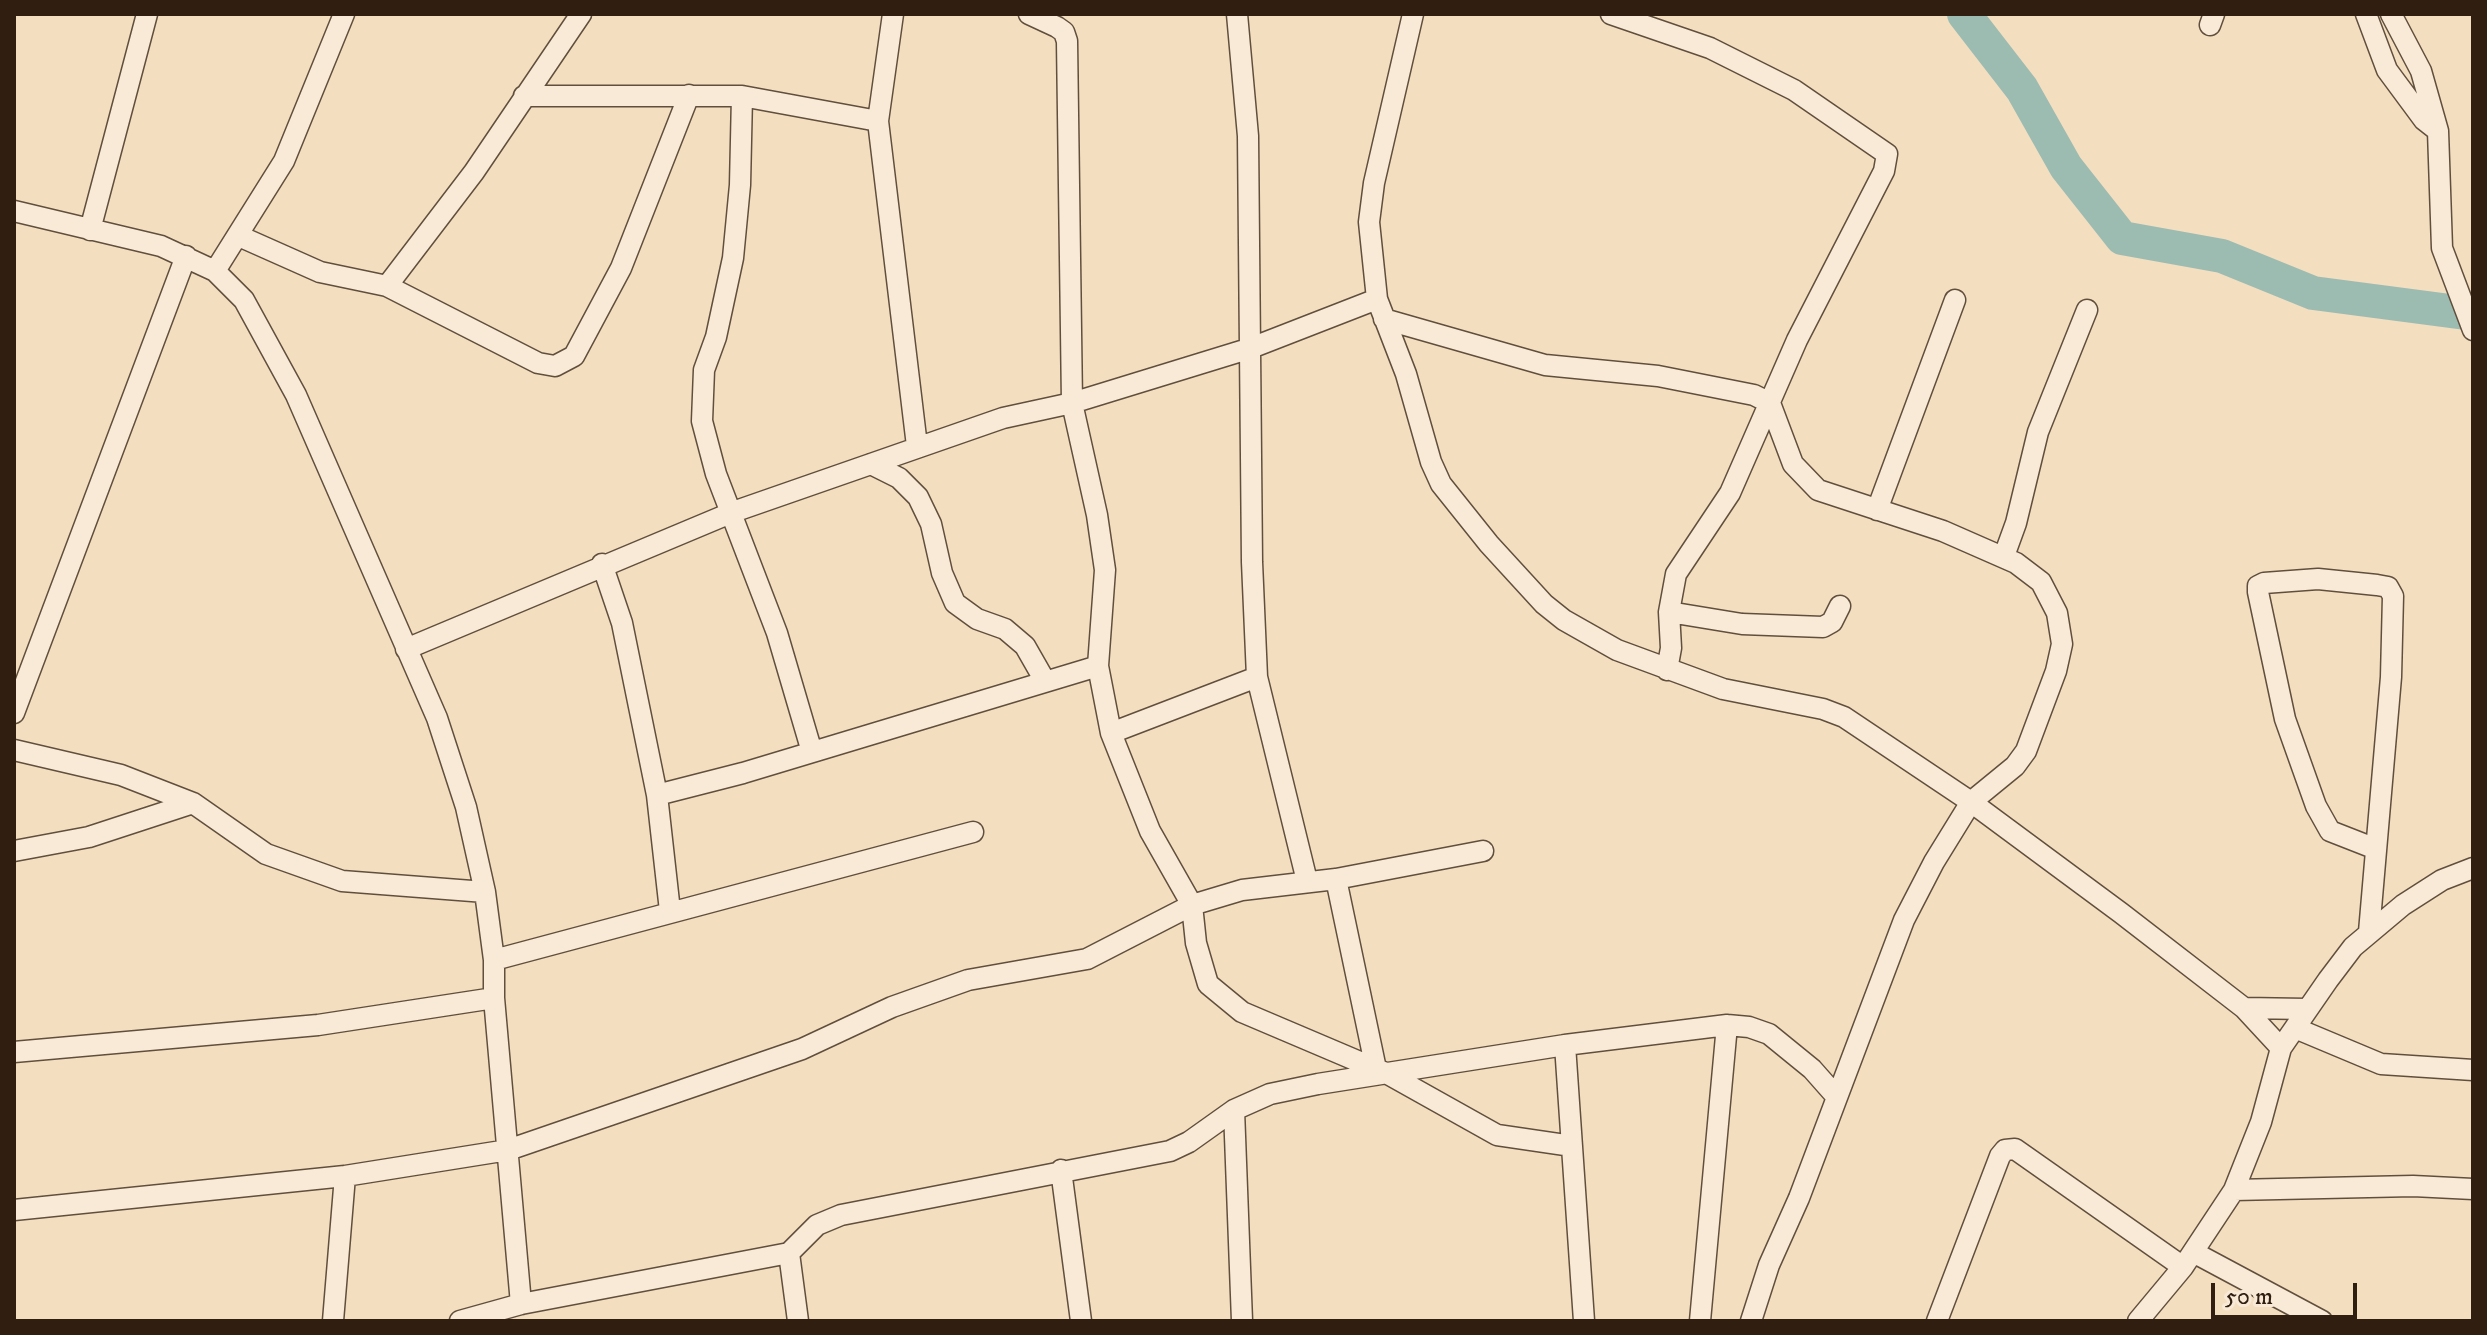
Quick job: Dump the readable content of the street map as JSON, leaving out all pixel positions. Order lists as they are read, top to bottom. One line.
{"scale_bar":"50 m"}
